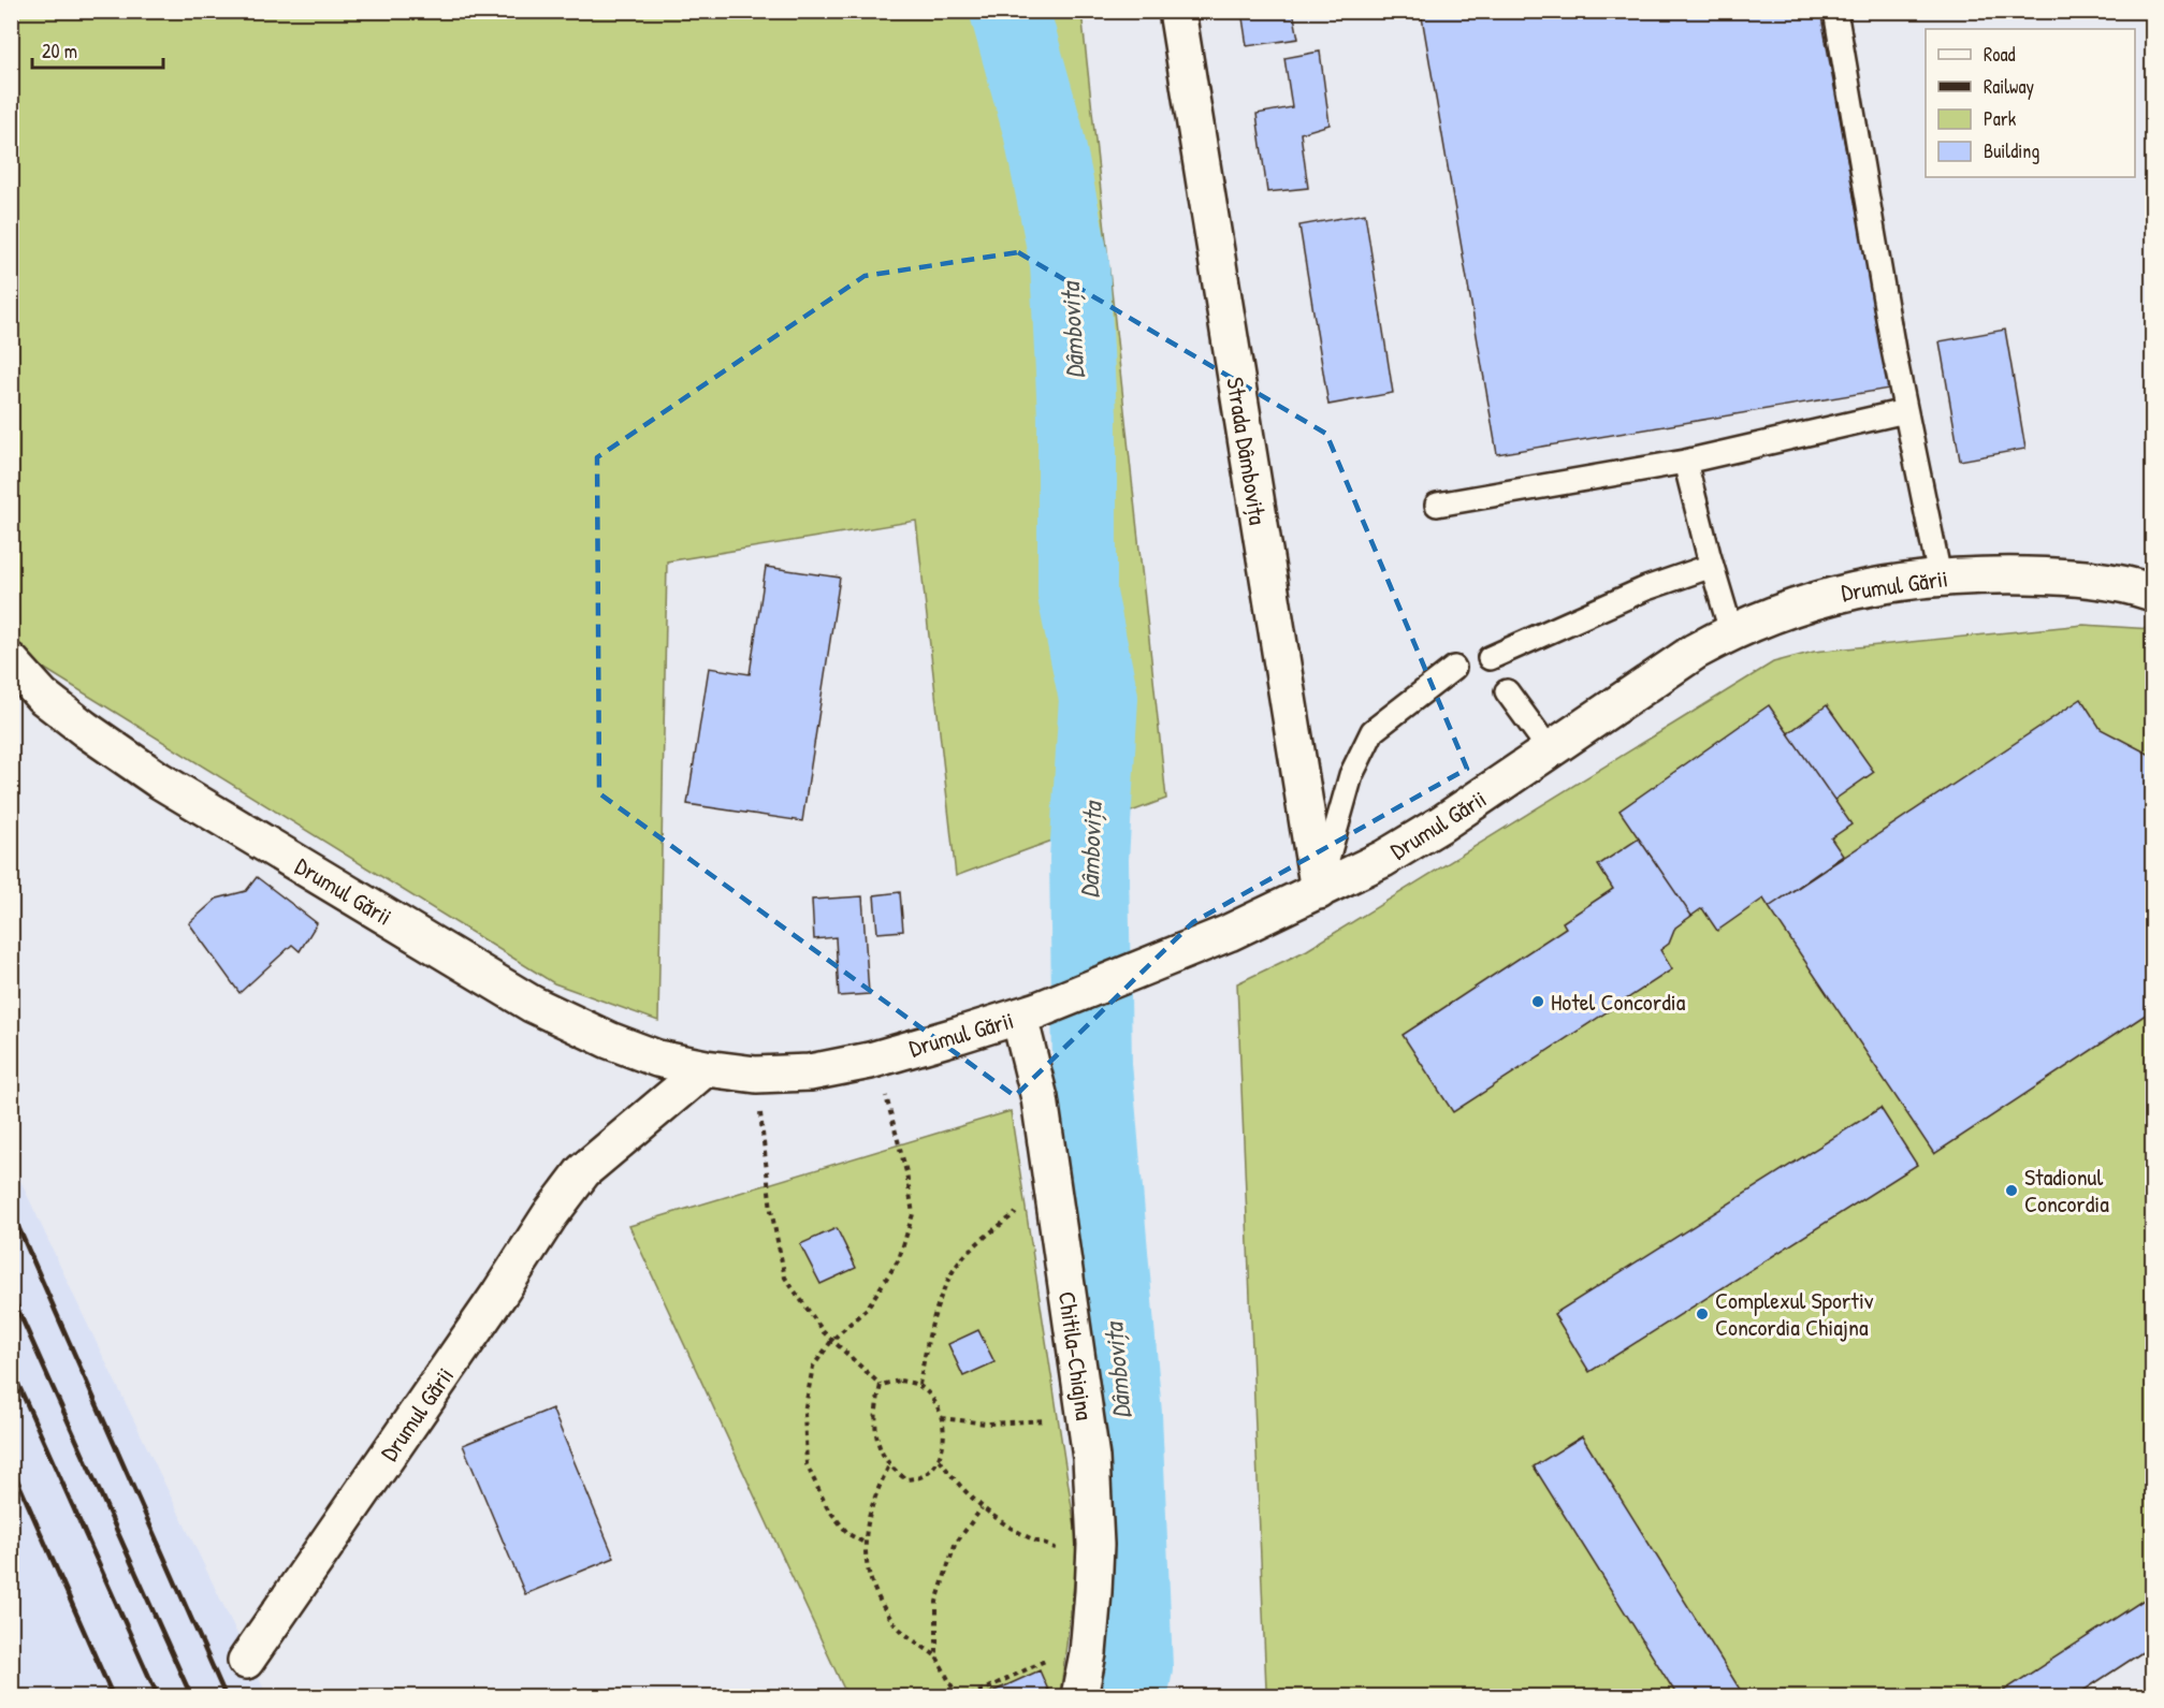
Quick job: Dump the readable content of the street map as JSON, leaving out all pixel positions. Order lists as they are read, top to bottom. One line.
{"streets":{"main road":["Strada Dâmbovița","Drumul Gării","Chitila-Chiajna"]},"crossings":[["Strada Dâmbovița","Drumul Gării"],["Drumul Gării","Chitila-Chiajna"]],"water":["Dâmbovița"],"places":["Hotel Concordia","Stadionul Concordia","Complexul Sportiv Concordia Chiajna"],"legend":["Road","Railway","Park","Building"],"scale_bar":"20 m"}
